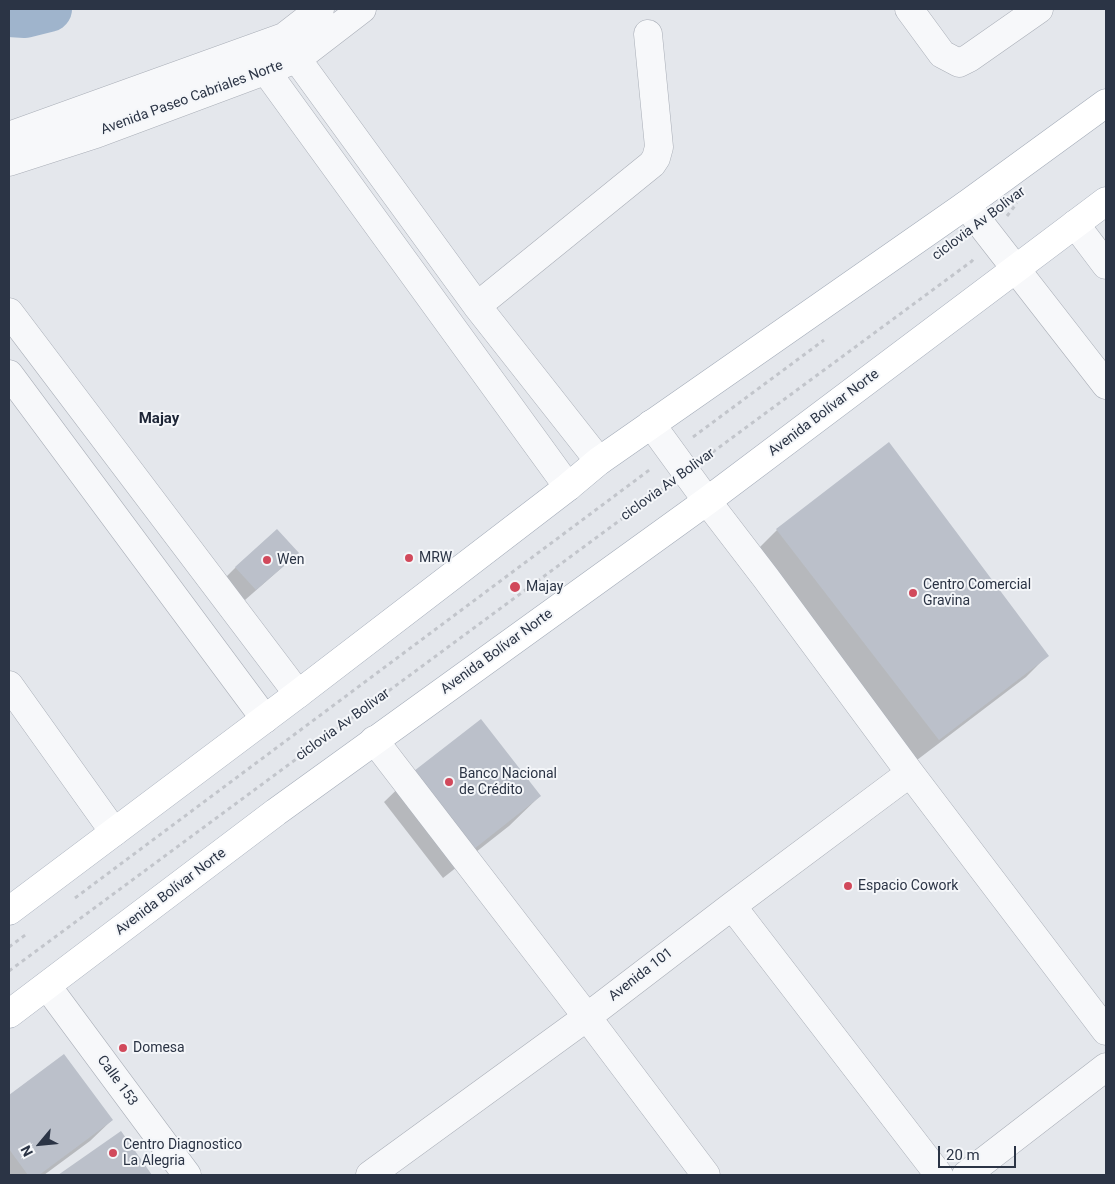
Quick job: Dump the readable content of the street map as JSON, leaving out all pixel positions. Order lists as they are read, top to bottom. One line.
{"streets":{"main road":["Avenida Bolívar Norte"],"street":["Avenida Paseo Cabriales Norte","Avenida 101","Calle 153"],"path":["ciclovia Av Bolivar"]},"crossings":[["Avenida Bolívar Norte","Calle 153"]],"districts":["Majay"],"places":["MRW","Wen","Majay","Centro Comercial Gravina","Banco Nacional de Crédito","Espacio Cowork","Domesa","Centro Diagnostico La Alegria"],"scale_bar":"20 m","north":"bottom left"}
